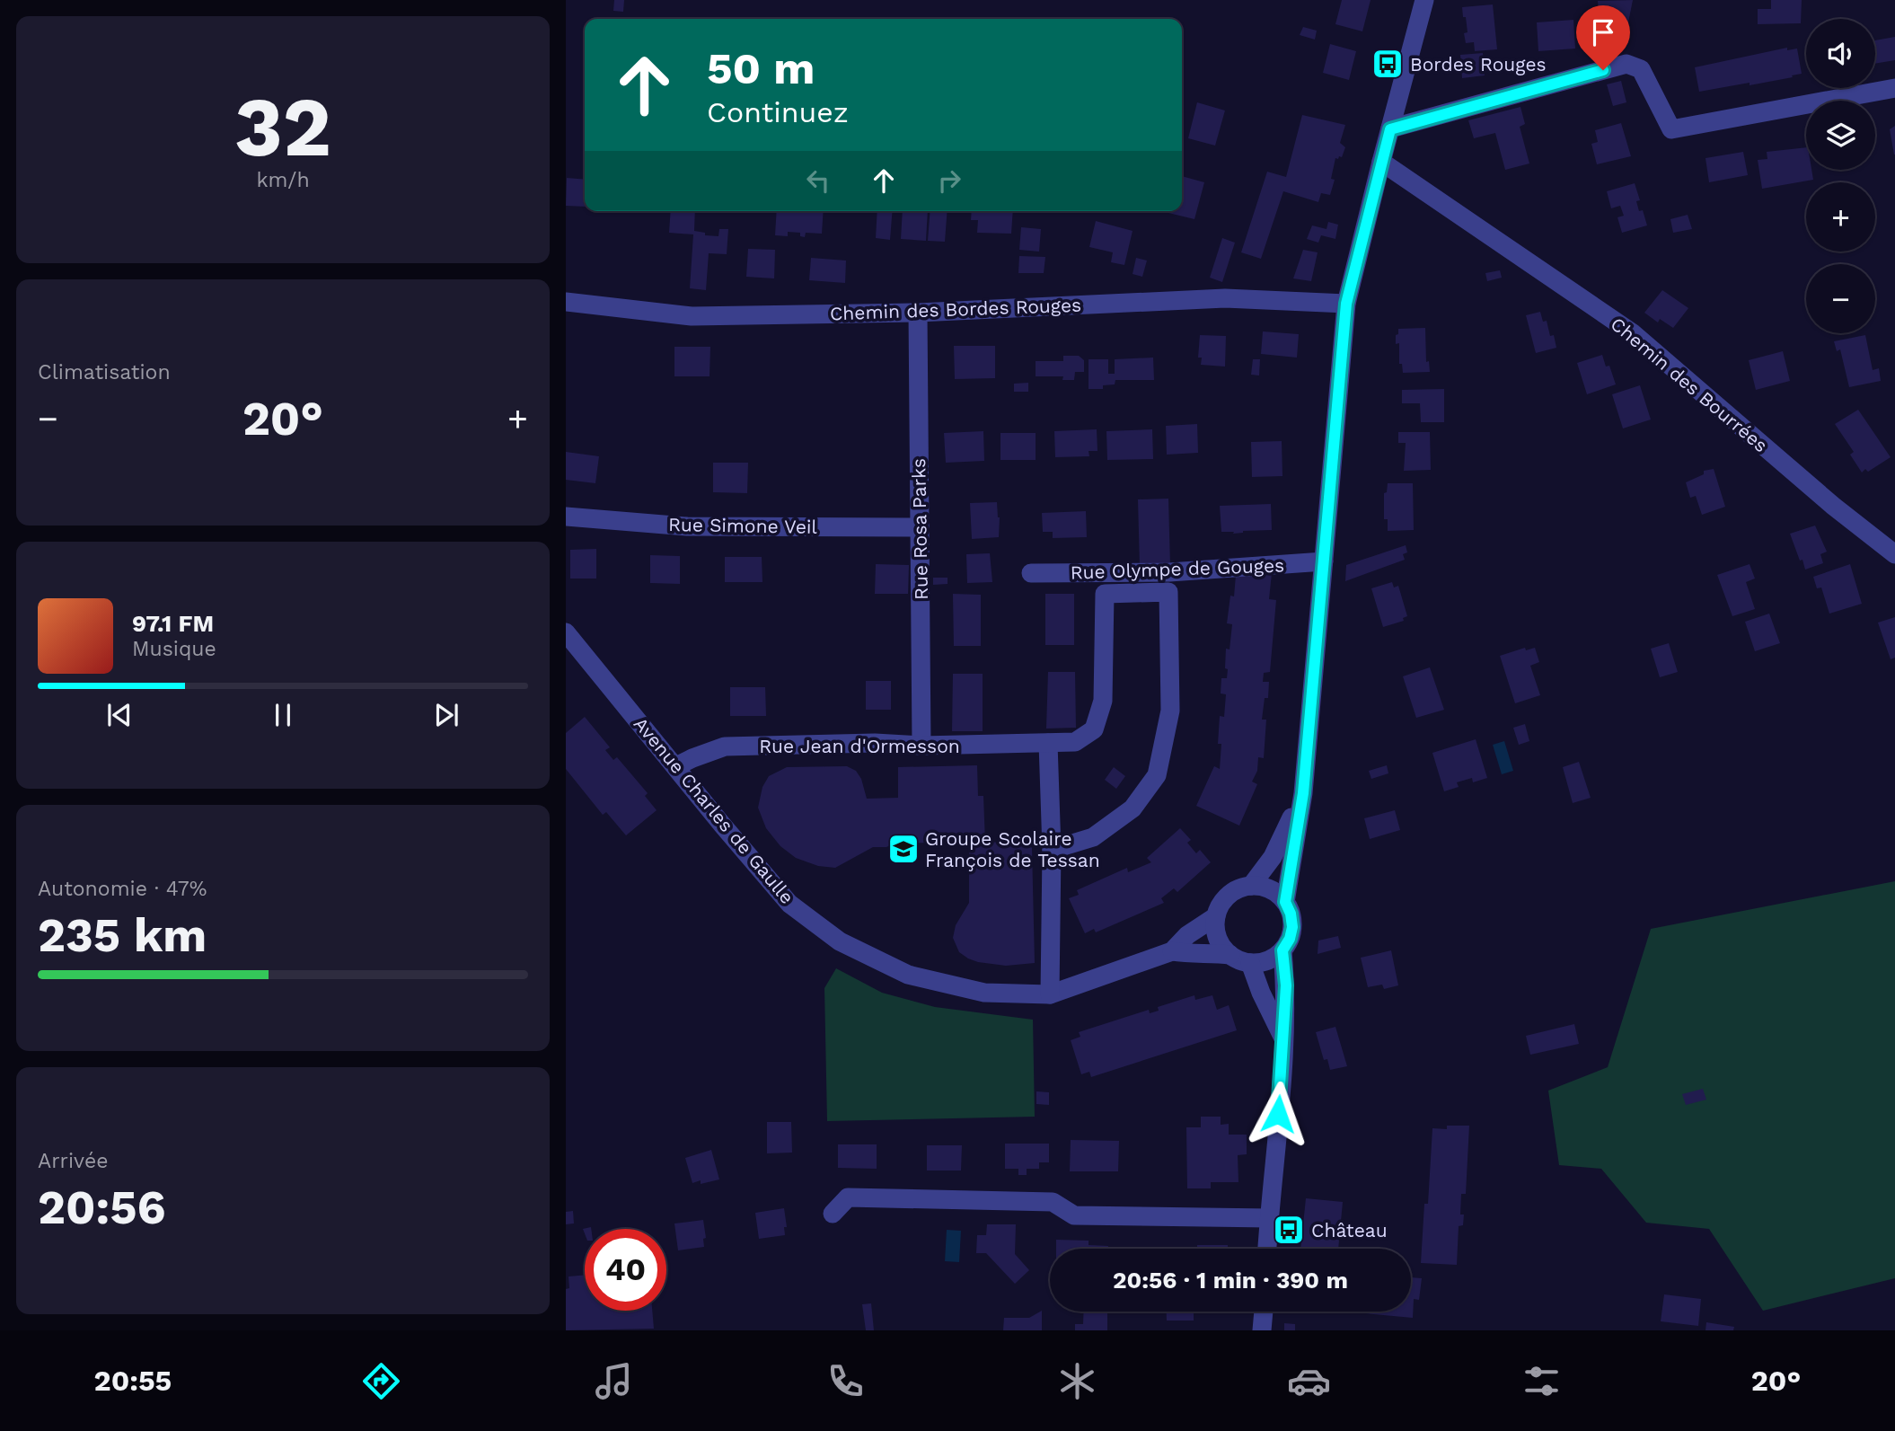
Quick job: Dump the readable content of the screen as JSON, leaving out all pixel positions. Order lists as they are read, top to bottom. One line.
{"streets":{"street":["Chemin des Bordes Rouges","Chemin des Bourrées","Rue Simone Veil","Rue Rosa Parks","Rue Olympe de Gouges","Rue Jean d'Ormesson","Avenue Charles de Gaulle"]},"crossings":[["Chemin des Bordes Rouges","Rue Rosa Parks"],["Rue Simone Veil","Rue Rosa Parks"],["Rue Rosa Parks","Rue Jean d'Ormesson"],["Rue Olympe de Gouges","Rue Jean d'Ormesson"],["Rue Jean d'Ormesson","Avenue Charles de Gaulle"]],"places":{"bus stop":["Bordes Rouges","Château"],"school or university":["Groupe Scolaire François de Tessan"]},"page":{"tile":[["32","km/h"],"Climatisation",["Autonomie · 47%","235 km"],["Arrivée","20:56"]],"map_buttons":["+","−"],"turn":["50 m","Continuez"],"heat":["−","20°","+"],"song":["97.1 FM","Musique"],"limit":"40","trip":"20:56 · 1 min · 390 m","tabs":["20:55","20°"]}}
